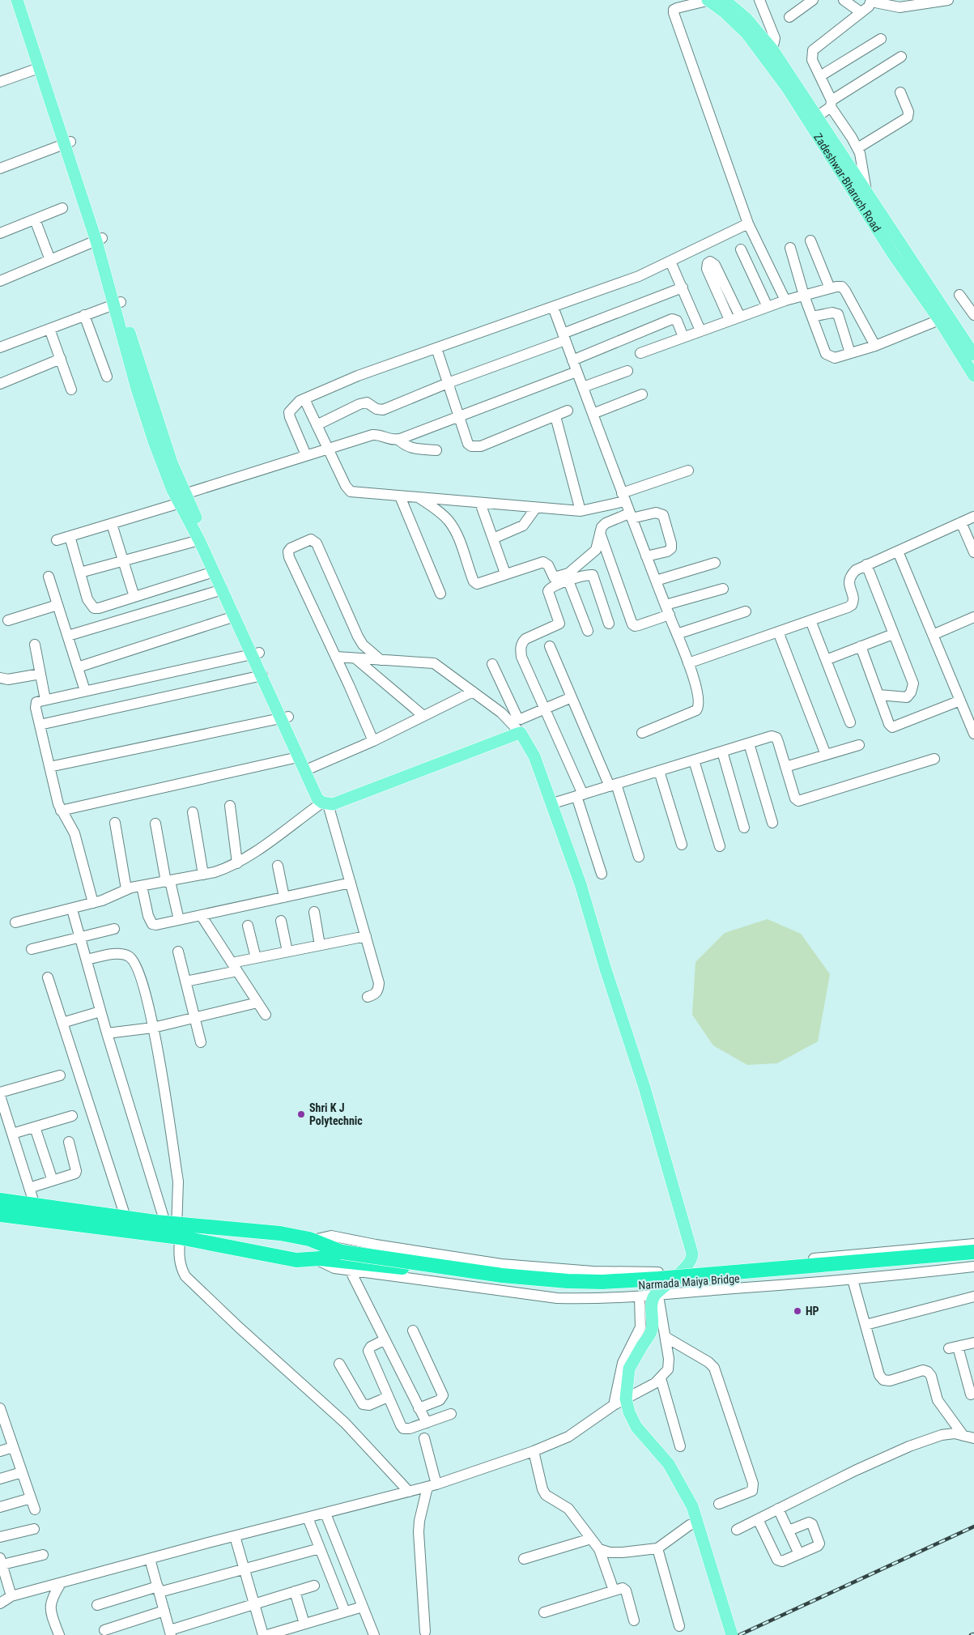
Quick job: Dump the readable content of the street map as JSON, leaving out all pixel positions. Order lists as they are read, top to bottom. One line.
{"streets":{"highway":["Narmada Maiya Bridge"],"main road":["Zadeshwar-Bharuch Road"]},"places":["Shri K J Polytechnic","HP"]}
